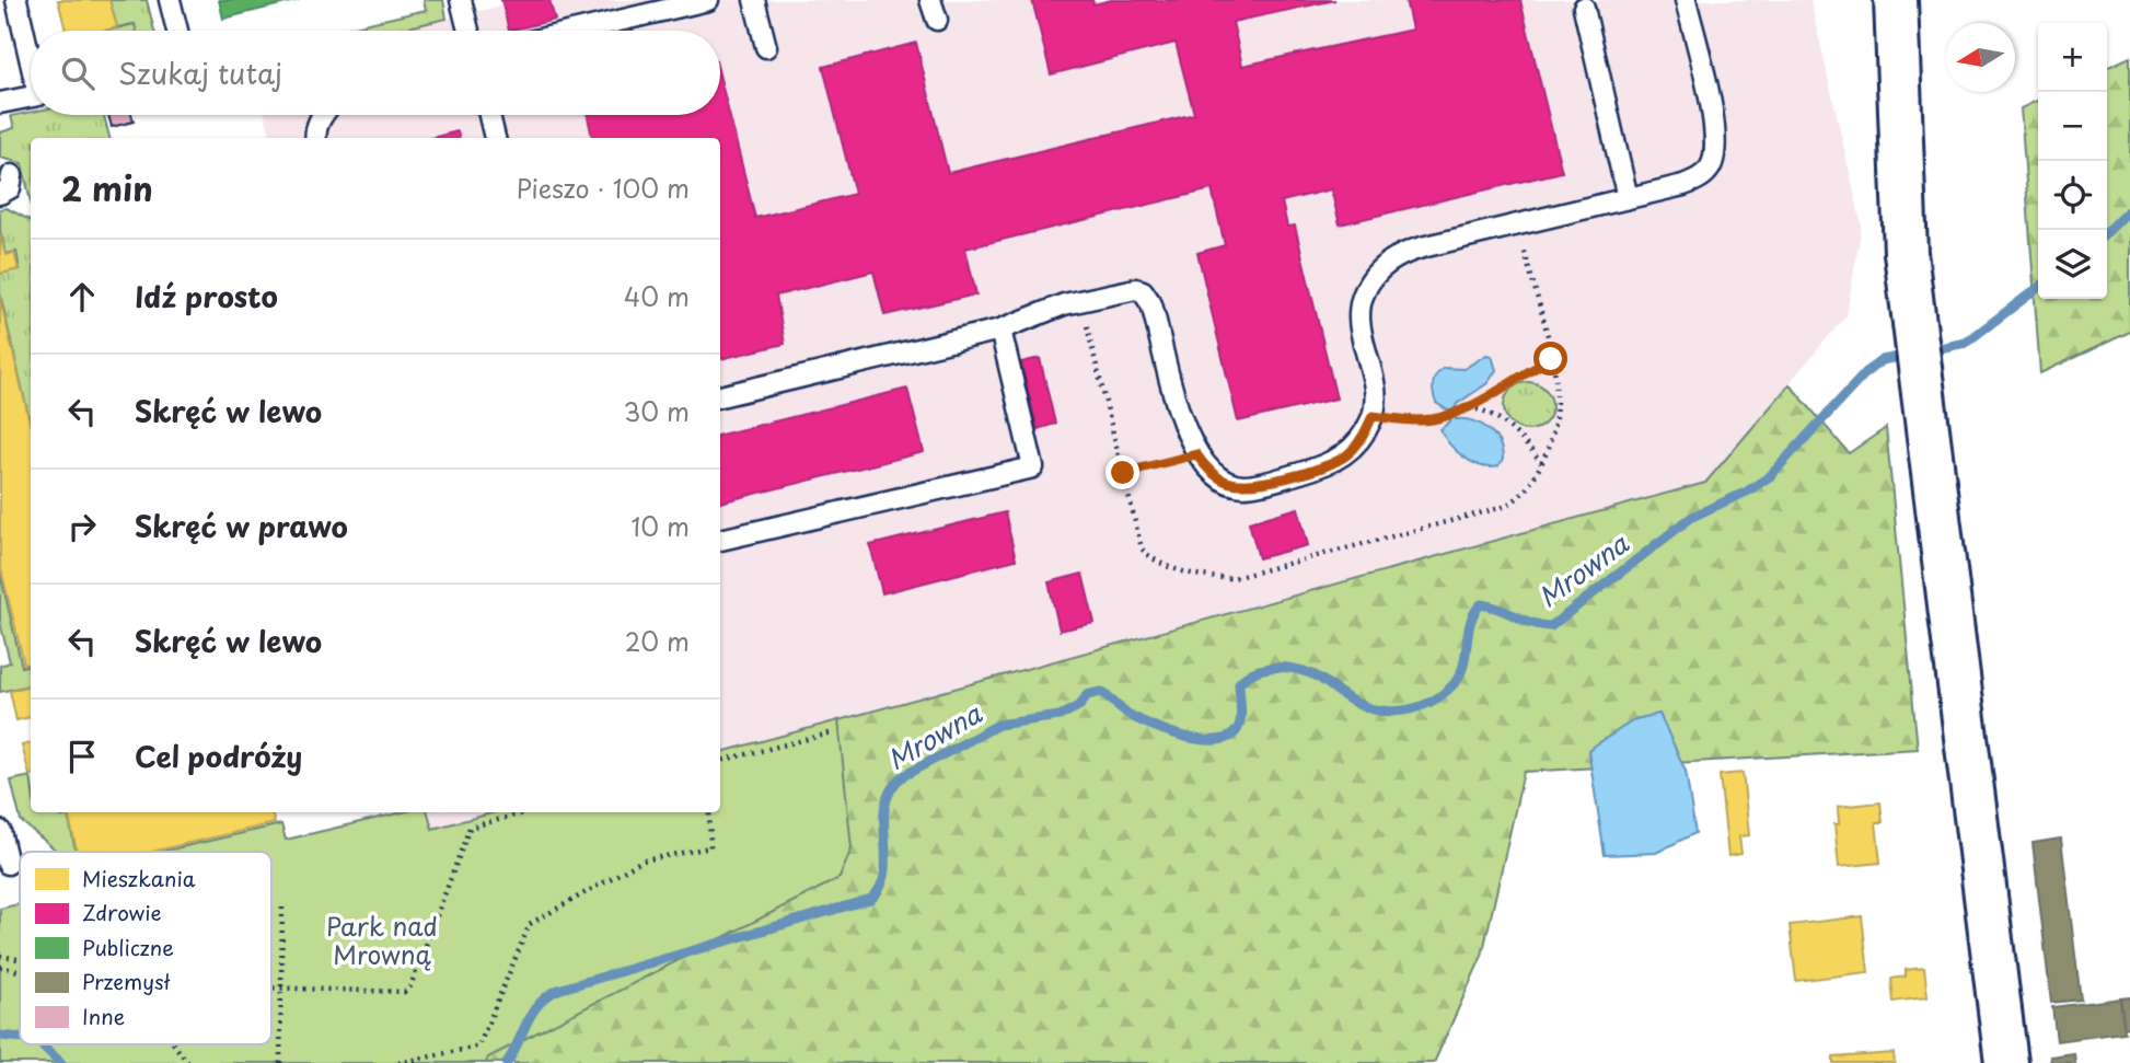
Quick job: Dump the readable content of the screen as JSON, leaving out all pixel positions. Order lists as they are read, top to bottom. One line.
{"water":["Mrowna"],"parks":["Park nad Mrowną"],"legend":["Mieszkania","Zdrowie","Publiczne","Przemysł","Inne"],"north":"left","page":{"map_buttons":["+","−"],"search":"Szukaj tutaj","heading":["2 min","Pieszo · 100 m"],"list":[["Idź prosto","40 m"],["Skręć w lewo","30 m"],["Skręć w prawo","10 m"],["Skręć w lewo","20 m"],"Cel podróży"]}}
